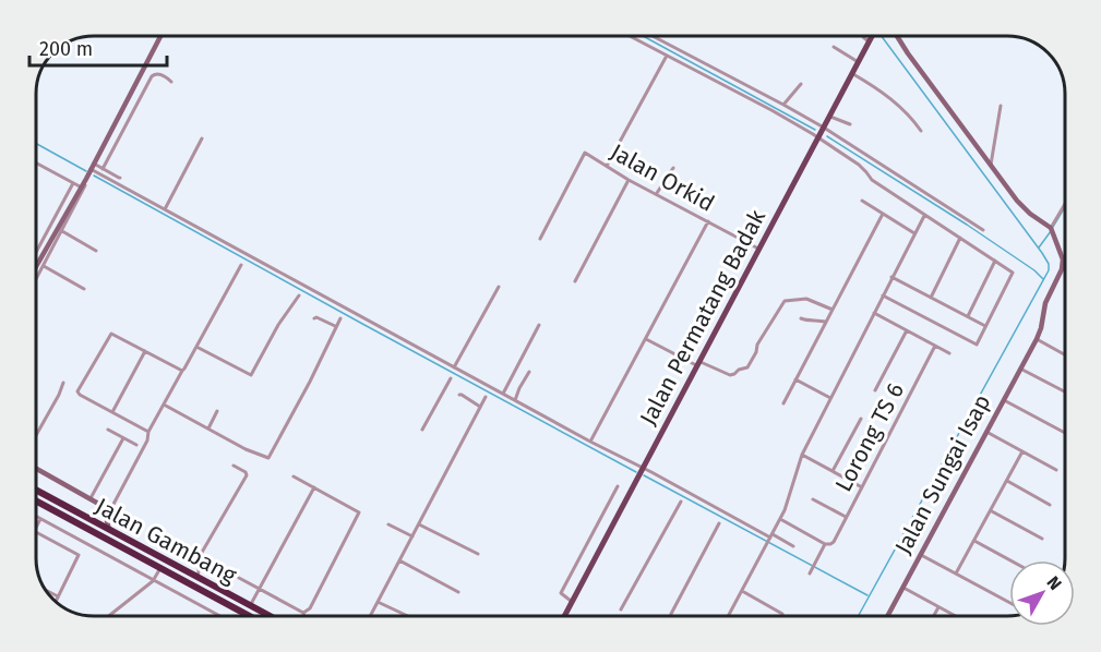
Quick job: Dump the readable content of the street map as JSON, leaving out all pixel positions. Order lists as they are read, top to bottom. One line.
{"streets":{"highway":["Jalan Gambang"],"main road":["Jalan Permatang Badak"],"street":["Jalan Orkid","Lorong TS 6","Jalan Sungai Isap"]},"crossings":[["Jalan Orkid","Jalan Permatang Badak"]],"scale_bar":"200 m","north":"top right"}
